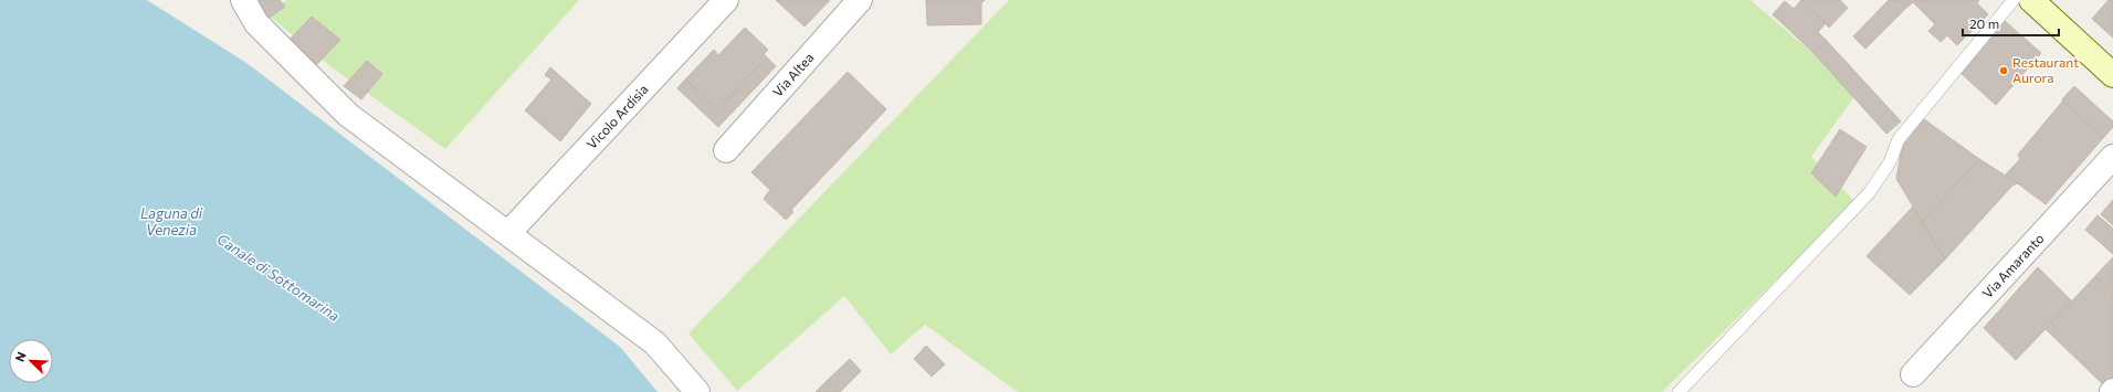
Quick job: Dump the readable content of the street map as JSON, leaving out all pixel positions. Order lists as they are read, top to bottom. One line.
{"streets":{"street":["Via Altea","Vicolo Ardisia","Via Amaranto"]},"water":["Laguna di Venezia","Canale di Sottomarina"],"places":["Restaurant Aurora"],"scale_bar":"20 m","north":"top left"}
